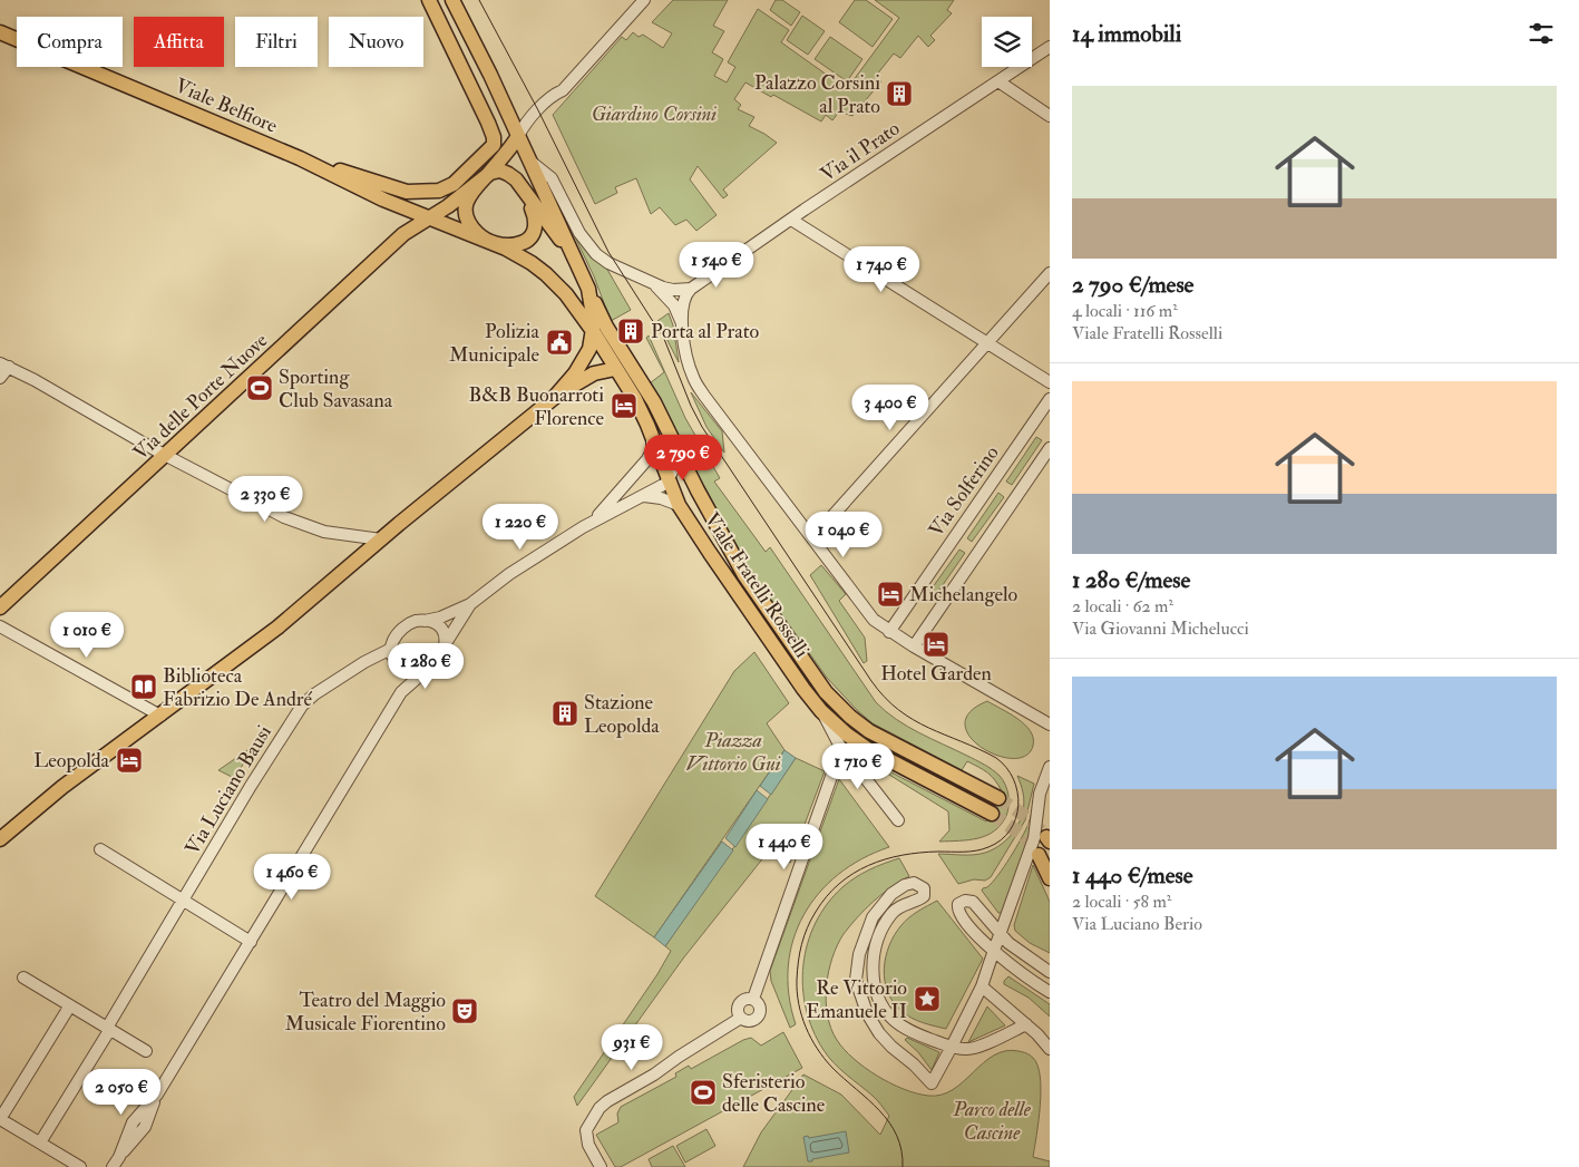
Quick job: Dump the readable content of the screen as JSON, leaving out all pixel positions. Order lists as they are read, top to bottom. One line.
{"streets":{"main road":["Viale Belfiore","Via delle Porte Nuove","Viale Fratelli Rosselli"],"street":["Via il Prato","Via Solferino","Via Luciano Bausi"]},"crossings":[["Viale Belfiore","Via delle Porte Nuove"],["Viale Belfiore","Viale Fratelli Rosselli"],["Via delle Porte Nuove","Viale Fratelli Rosselli"]],"parks":["Giardino Corsini","Piazza Vittorio Gui","Parco delle Cascine"],"places":{"building":["Palazzo Corsini al Prato","Porta al Prato","Stazione Leopolda"],"public building":["Polizia Municipale"],"sports":["Sporting Club Savasana","Sferisterio delle Cascine"],"hotel":["B&B Buonarroti Florence","Michelangelo","Hotel Garden","Leopolda"],"library":["Biblioteca Fabrizio De André"],"place":["Re Vittorio Emanuele II"],"theatre":["Teatro del Maggio Musicale Fiorentino"]},"page":{"heading":"14 immobili","chip":["Compra","Affitta","Filtri","Nuovo"],"list":[{"name":"2 790 €/mese","note":"4 locali · 116 m² · Viale Fratelli Rosselli"},{"name":"1 280 €/mese","note":"2 locali · 62 m² · Via Giovanni Michelucci"},{"name":"1 440 €/mese","note":"2 locali · 58 m² · Via Luciano Berio"}],"price":["1 540 €","1 740 €","3 400 €","2 790 €","2 330 €","1 220 €","1 040 €","1 010 €","1 280 €","1 710 €","1 440 €","1 460 €","931 €","2 050 €"]}}
